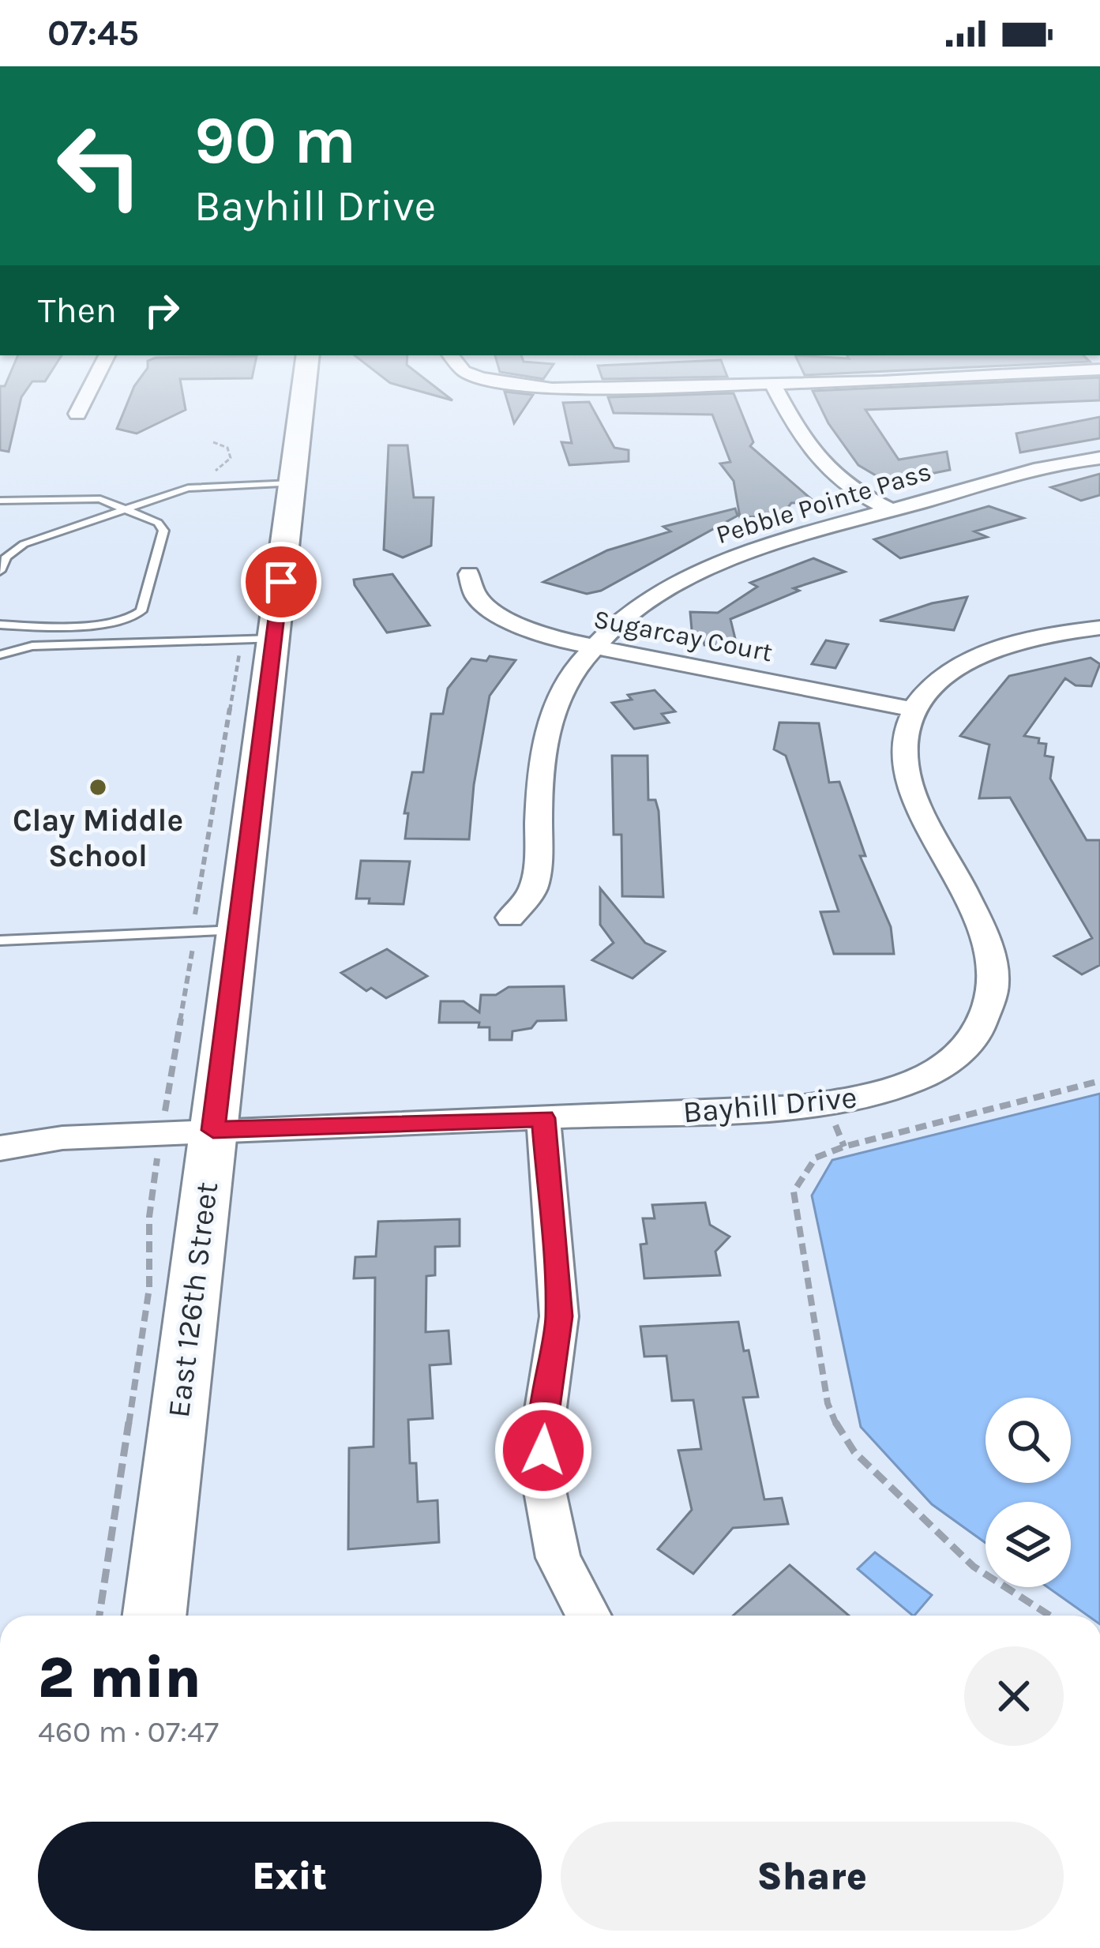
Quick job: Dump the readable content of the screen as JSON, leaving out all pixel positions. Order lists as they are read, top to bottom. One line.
{"streets":{"street":["Pebble Pointe Pass","Sugarcay Court","Bayhill Drive","East 126th Street"]},"crossings":[["Pebble Pointe Pass","Sugarcay Court"],["Sugarcay Court","Bayhill Drive"],["Bayhill Drive","East 126th Street"]],"places":["Clay Middle School"],"page":{"status":"07:45","turn":["90 m","Bayhill Drive"],"then":"Then","heading":["2 min","460 m · 07:47"],"buttons":["Exit","Share"]}}
